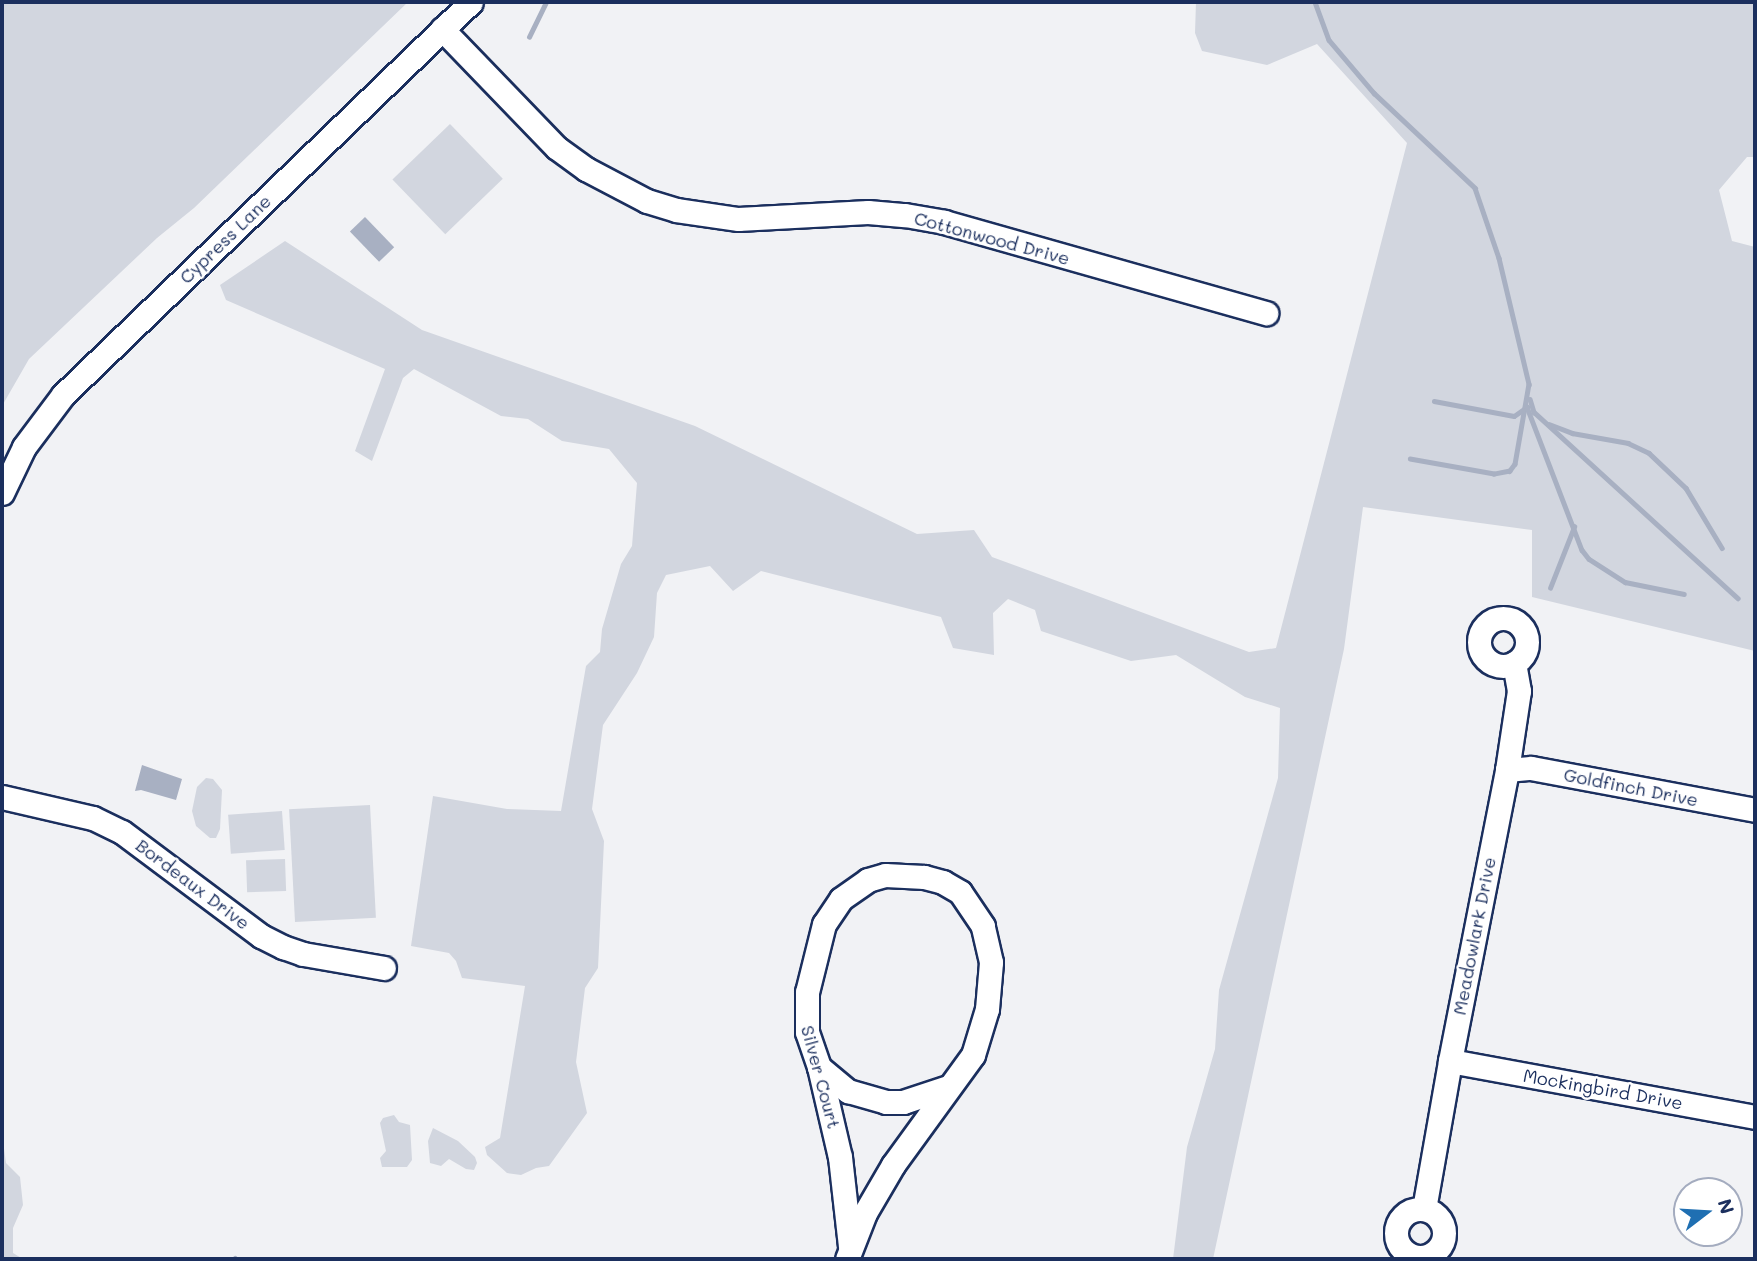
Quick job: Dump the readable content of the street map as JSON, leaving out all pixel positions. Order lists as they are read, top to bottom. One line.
{"streets":{"street":["Cottonwood Drive","Cypress Lane","Goldfinch Drive","Bordeaux Drive","Meadowlark Drive","Silver Court","Mockingbird Drive"]},"crossings":[["Cottonwood Drive","Cypress Lane"],["Goldfinch Drive","Meadowlark Drive"],["Meadowlark Drive","Mockingbird Drive"]],"north":"right"}
